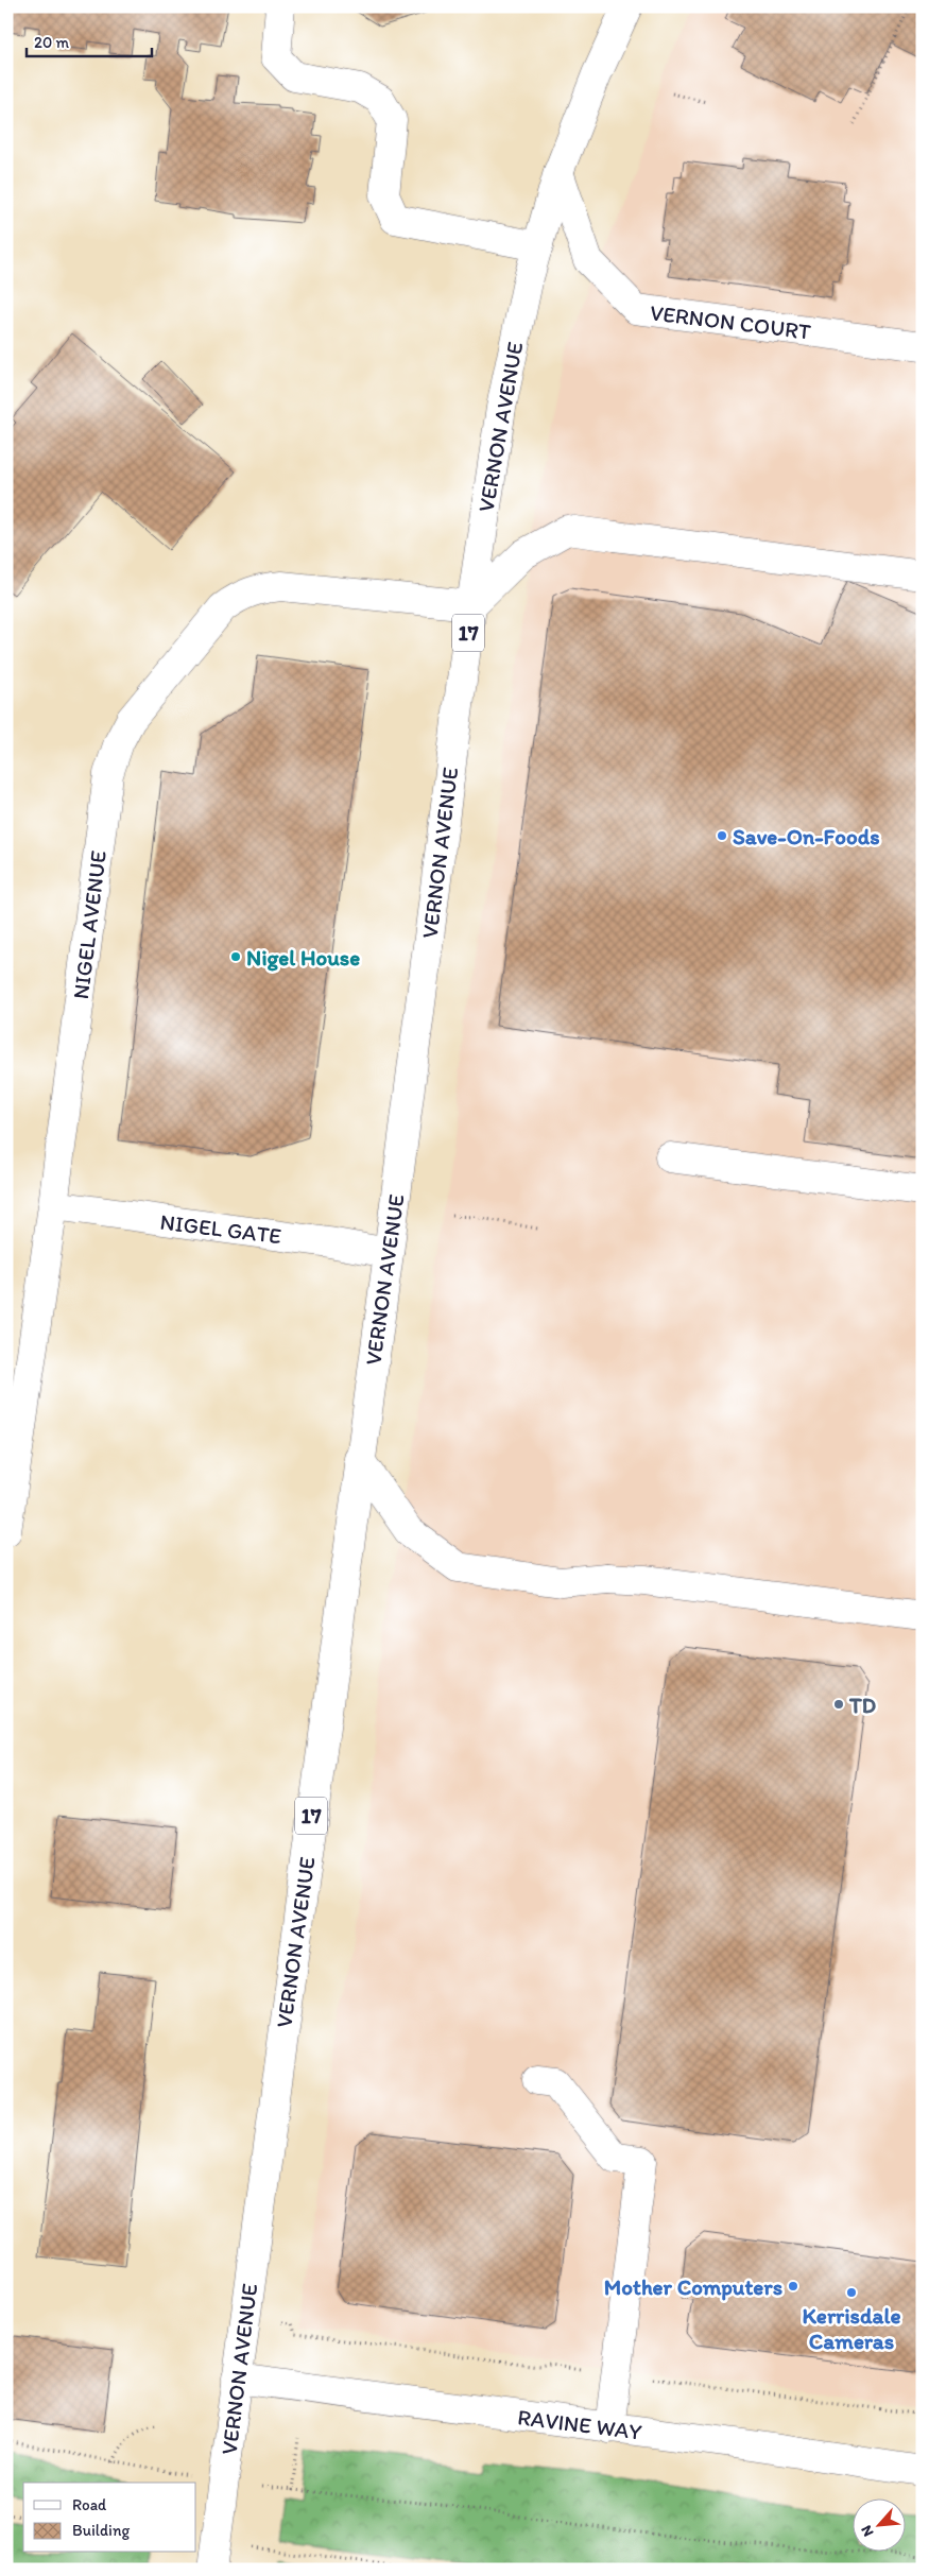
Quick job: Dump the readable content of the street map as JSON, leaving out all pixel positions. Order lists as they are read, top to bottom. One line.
{"streets":{"main road":["VERNON COURT","VERNON AVENUE","17","NIGEL AVENUE","NIGEL GATE","RAVINE WAY"]},"crossings":[["VERNON COURT","VERNON AVENUE"],["VERNON AVENUE","NIGEL AVENUE"],["VERNON AVENUE","NIGEL GATE"],["VERNON AVENUE","RAVINE WAY"],["NIGEL AVENUE","NIGEL GATE"]],"places":["Save-On-Foods","Nigel House","TD","Mother Computers","Kerrisdale Cameras"],"legend":["Road","Building"],"scale_bar":"20 m","north":"bottom left"}
